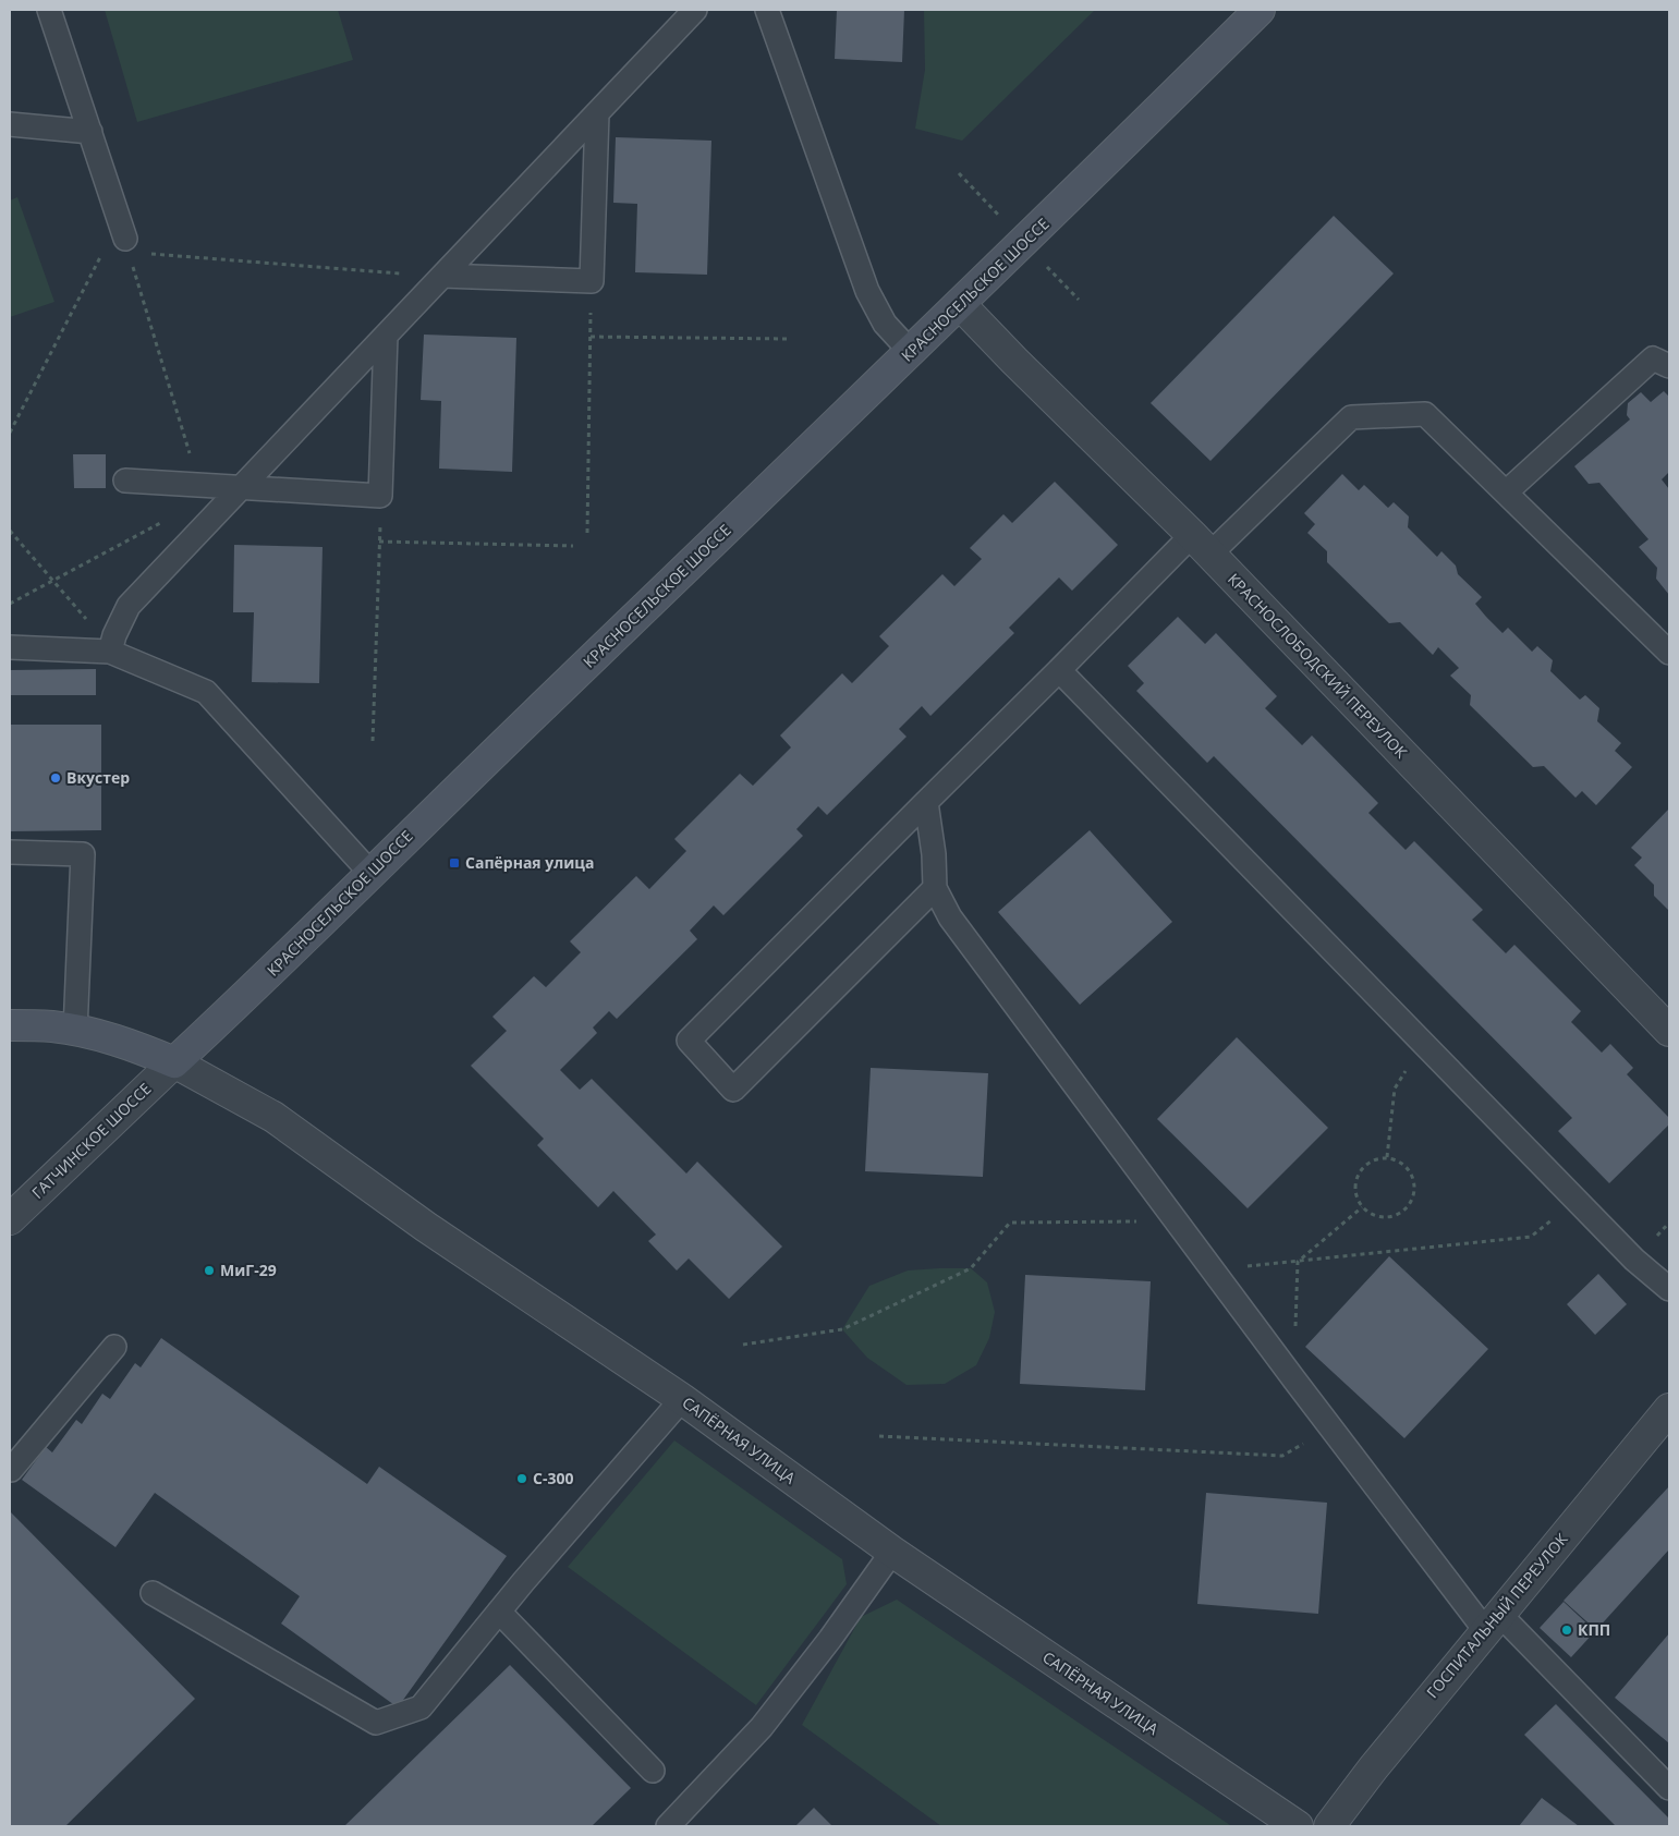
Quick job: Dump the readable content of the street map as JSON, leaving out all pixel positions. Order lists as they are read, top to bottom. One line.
{"streets":{"main road":["КРАСНОСЕЛЬСКОЕ ШОССЕ"],"street":["КРАСНОСЛОБОДСКИЙ ПЕРЕУЛОК","ГАТЧИНСКОЕ ШОССЕ","САПЁРНАЯ УЛИЦА","ГОСПИТАЛЬНЫЙ ПЕРЕУЛОК"]},"crossings":[["КРАСНОСЕЛЬСКОЕ ШОССЕ","КРАСНОСЛОБОДСКИЙ ПЕРЕУЛОК"],["КРАСНОСЕЛЬСКОЕ ШОССЕ","ГАТЧИНСКОЕ ШОССЕ"],["КРАСНОСЕЛЬСКОЕ ШОССЕ","САПЁРНАЯ УЛИЦА"],["ГАТЧИНСКОЕ ШОССЕ","САПЁРНАЯ УЛИЦА"]],"places":{"other":["Вкустер","МиГ-29","С-300","КПП"],"transit":["Сапёрная улица"]}}
